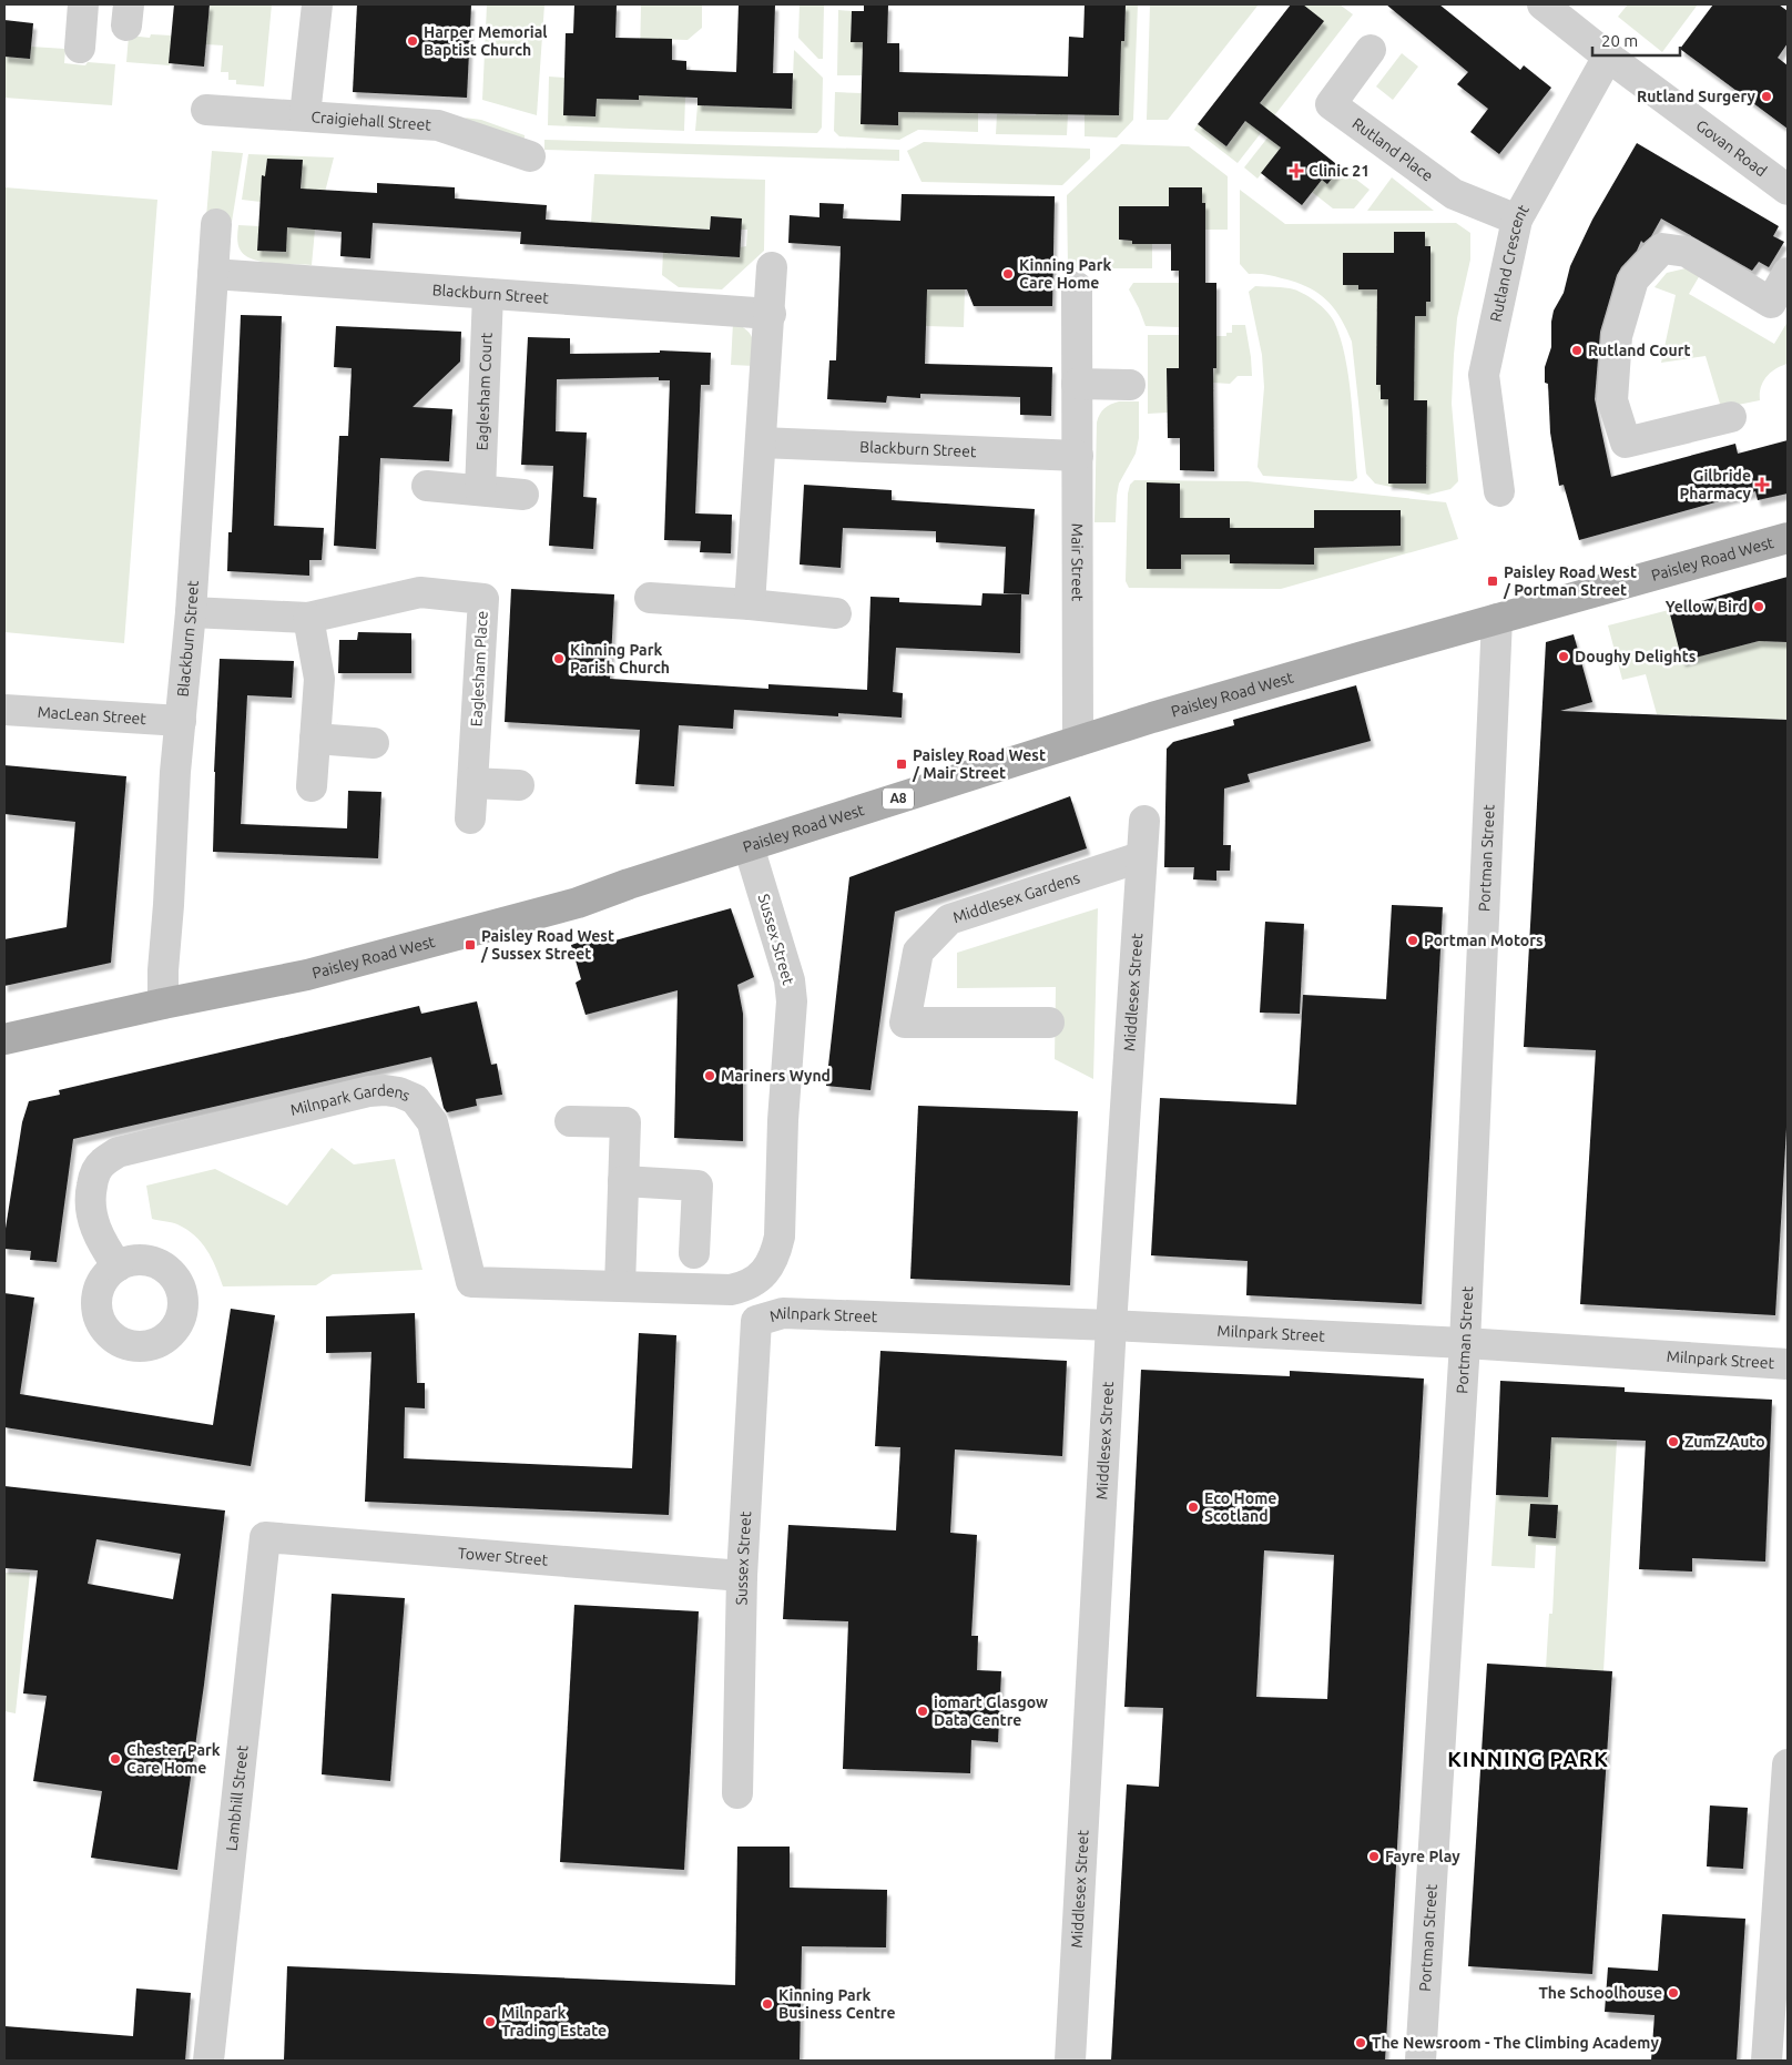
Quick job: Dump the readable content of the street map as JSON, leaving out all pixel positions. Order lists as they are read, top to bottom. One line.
{"streets":{"main road":["Paisley Road West","A8"],"street":["Craigiehall Street","Govan Road","Rutland Place","Rutland Crescent","Blackburn Street","Eaglesham Court","Mair Street","Eaglesham Place","MacLean Street","Portman Street","Middlesex Gardens","Sussex Street","Middlesex Street","Milnpark Gardens","Milnpark Street","Tower Street","Lambhill Street"]},"crossings":[["Govan Road","Rutland Crescent"],["Rutland Place","Rutland Crescent"],["Blackburn Street","Eaglesham Court"],["Blackburn Street","Paisley Road West"],["Blackburn Street","Mair Street"],["Blackburn Street","Eaglesham Place"],["Blackburn Street","MacLean Street"],["Paisley Road West","Mair Street"],["Paisley Road West","Portman Street"],["Paisley Road West","Sussex Street"],["Portman Street","Milnpark Street"],["Middlesex Gardens","Middlesex Street"],["Sussex Street","Milnpark Gardens"],["Sussex Street","Milnpark Street"],["Sussex Street","Tower Street"],["Middlesex Street","Milnpark Street"],["Tower Street","Lambhill Street"]],"districts":["KINNING PARK"],"places":{"other":["Harper Memorial Baptist Church","Rutland Surgery","Kinning Park Care Home","Rutland Court","Yellow Bird","Doughy Delights","Kinning Park Parish Church","Portman Motors","Mariners Wynd","ZumZ Auto","Eco Home Scotland","iomart Glasgow Data Centre","Chester Park Care Home","Fayre Play","The Schoolhouse","Kinning Park Business Centre","Milnpark Trading Estate","The Newsroom - The Climbing Academy"],"health":["Clinic 21","Gilbride Pharmacy"],"transit":["Paisley Road West / Portman Street","Paisley Road West / Mair Street","Paisley Road West / Sussex Street"]},"scale_bar":"20 m"}
